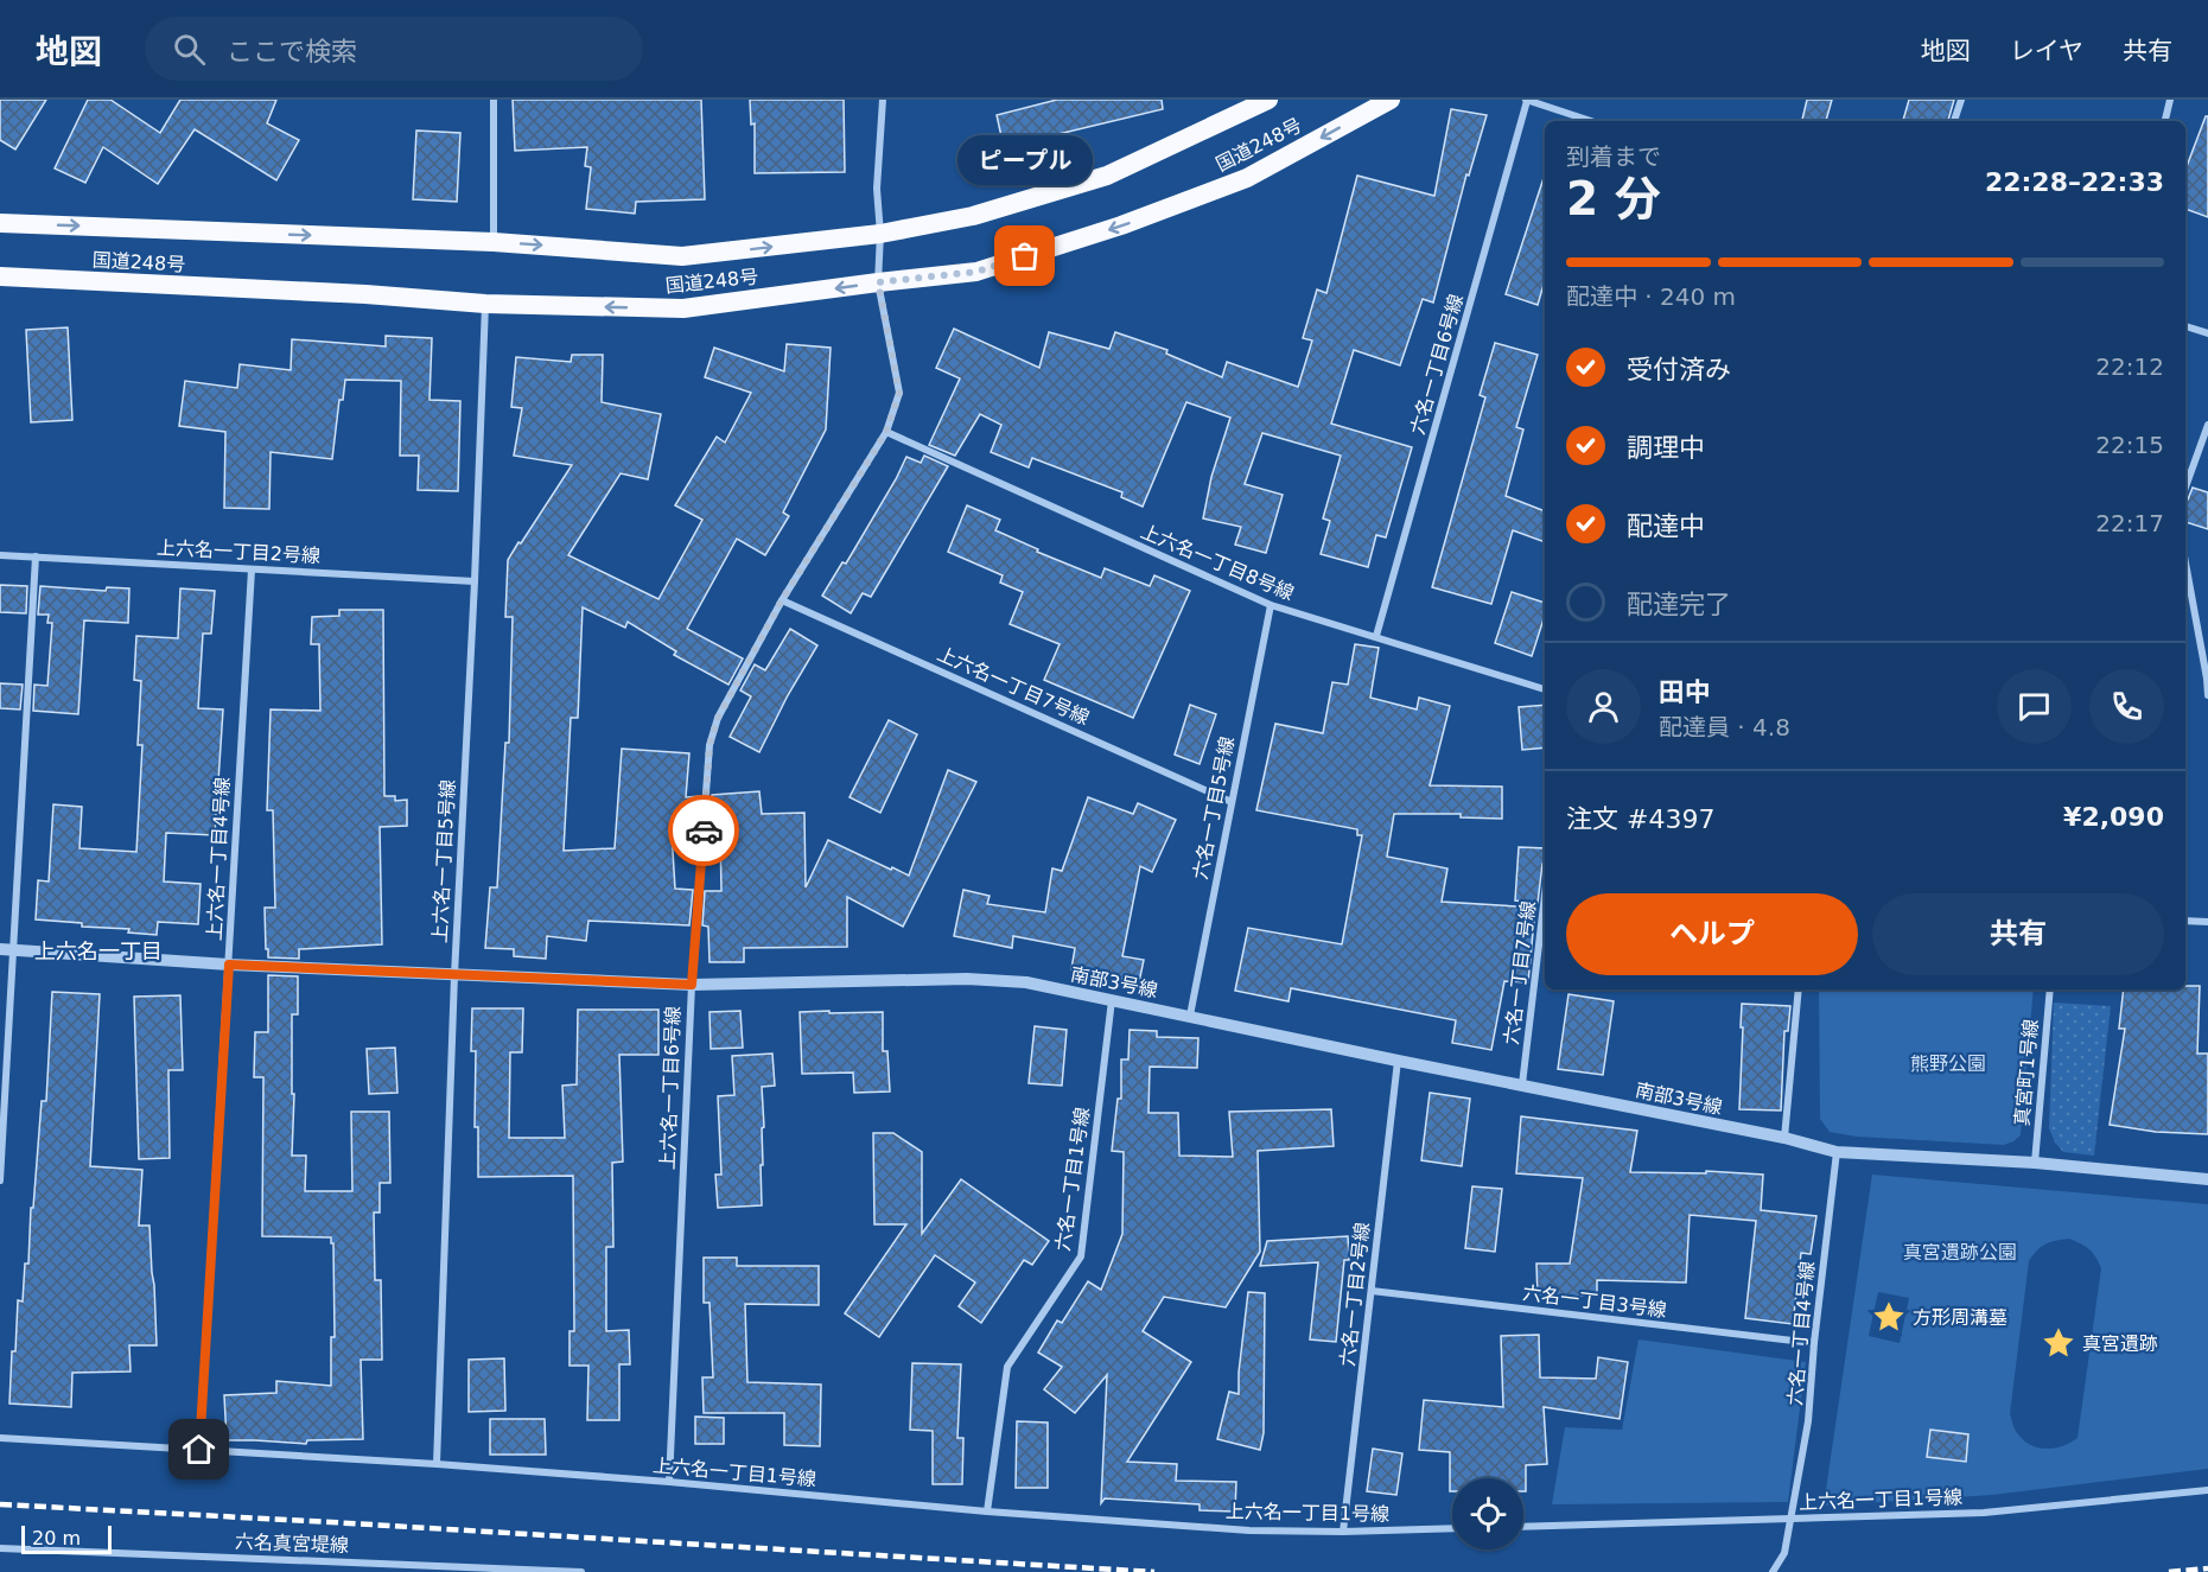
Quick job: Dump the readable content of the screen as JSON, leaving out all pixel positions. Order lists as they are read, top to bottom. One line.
{"streets":{"highway":["国道248号"],"street":["六名一丁目6号線","上六名一丁目2号線","上六名一丁目8号線","上六名一丁目7号線","六名一丁目5号線","上六名一丁目4号線","上六名一丁目5号線","六名一丁目7号線","南部3号線","真宮町1号線","上六名一丁目6号線","六名一丁目1号線","六名一丁目2号線","六名一丁目3号線","六名一丁目4号線","上六名一丁目1号線","六名真宮堤線"]},"crossings":[["国道248号","上六名一丁目5号線"],["国道248号","上六名一丁目6号線"],["六名一丁目6号線","上六名一丁目8号線"],["上六名一丁目2号線","上六名一丁目4号線"],["上六名一丁目2号線","上六名一丁目5号線"],["上六名一丁目8号線","六名一丁目5号線"],["上六名一丁目8号線","上六名一丁目6号線"],["上六名一丁目7号線","六名一丁目5号線"],["上六名一丁目7号線","上六名一丁目6号線"],["六名一丁目5号線","南部3号線"],["上六名一丁目4号線","南部3号線"],["上六名一丁目4号線","上六名一丁目1号線"],["上六名一丁目5号線","南部3号線"],["上六名一丁目5号線","上六名一丁目1号線"],["六名一丁目7号線","南部3号線"],["南部3号線","真宮町1号線"],["南部3号線","上六名一丁目6号線"],["南部3号線","六名一丁目1号線"],["南部3号線","六名一丁目2号線"],["南部3号線","六名一丁目4号線"],["上六名一丁目6号線","上六名一丁目1号線"],["六名一丁目1号線","上六名一丁目1号線"],["六名一丁目2号線","六名一丁目3号線"],["六名一丁目2号線","上六名一丁目1号線"],["六名一丁目3号線","六名一丁目4号線"],["六名一丁目4号線","上六名一丁目1号線"]],"districts":["上六名一丁目"],"parks":["熊野公園","真宮遺跡公園"],"places":{"other":["ピープル"],"place":["方形周溝墓","真宮遺跡"]},"scale_bar":"20 m","page":{"header":"地図","search":"ここで検索","nav":["地図","レイヤ","共有"],"heading":["2 分","到着まで","22:28–22:33"],"panel":["田中","配達員 · 4.8","注文 #4397","¥2,090"],"bubble":"ピープル","bar":"配達中 · 240 m","list":[["受付済み","22:12"],["調理中","22:15"],["配達中","22:17"],"配達完了"],"buttons":["ヘルプ","共有"],"scale":"20 m"}}
